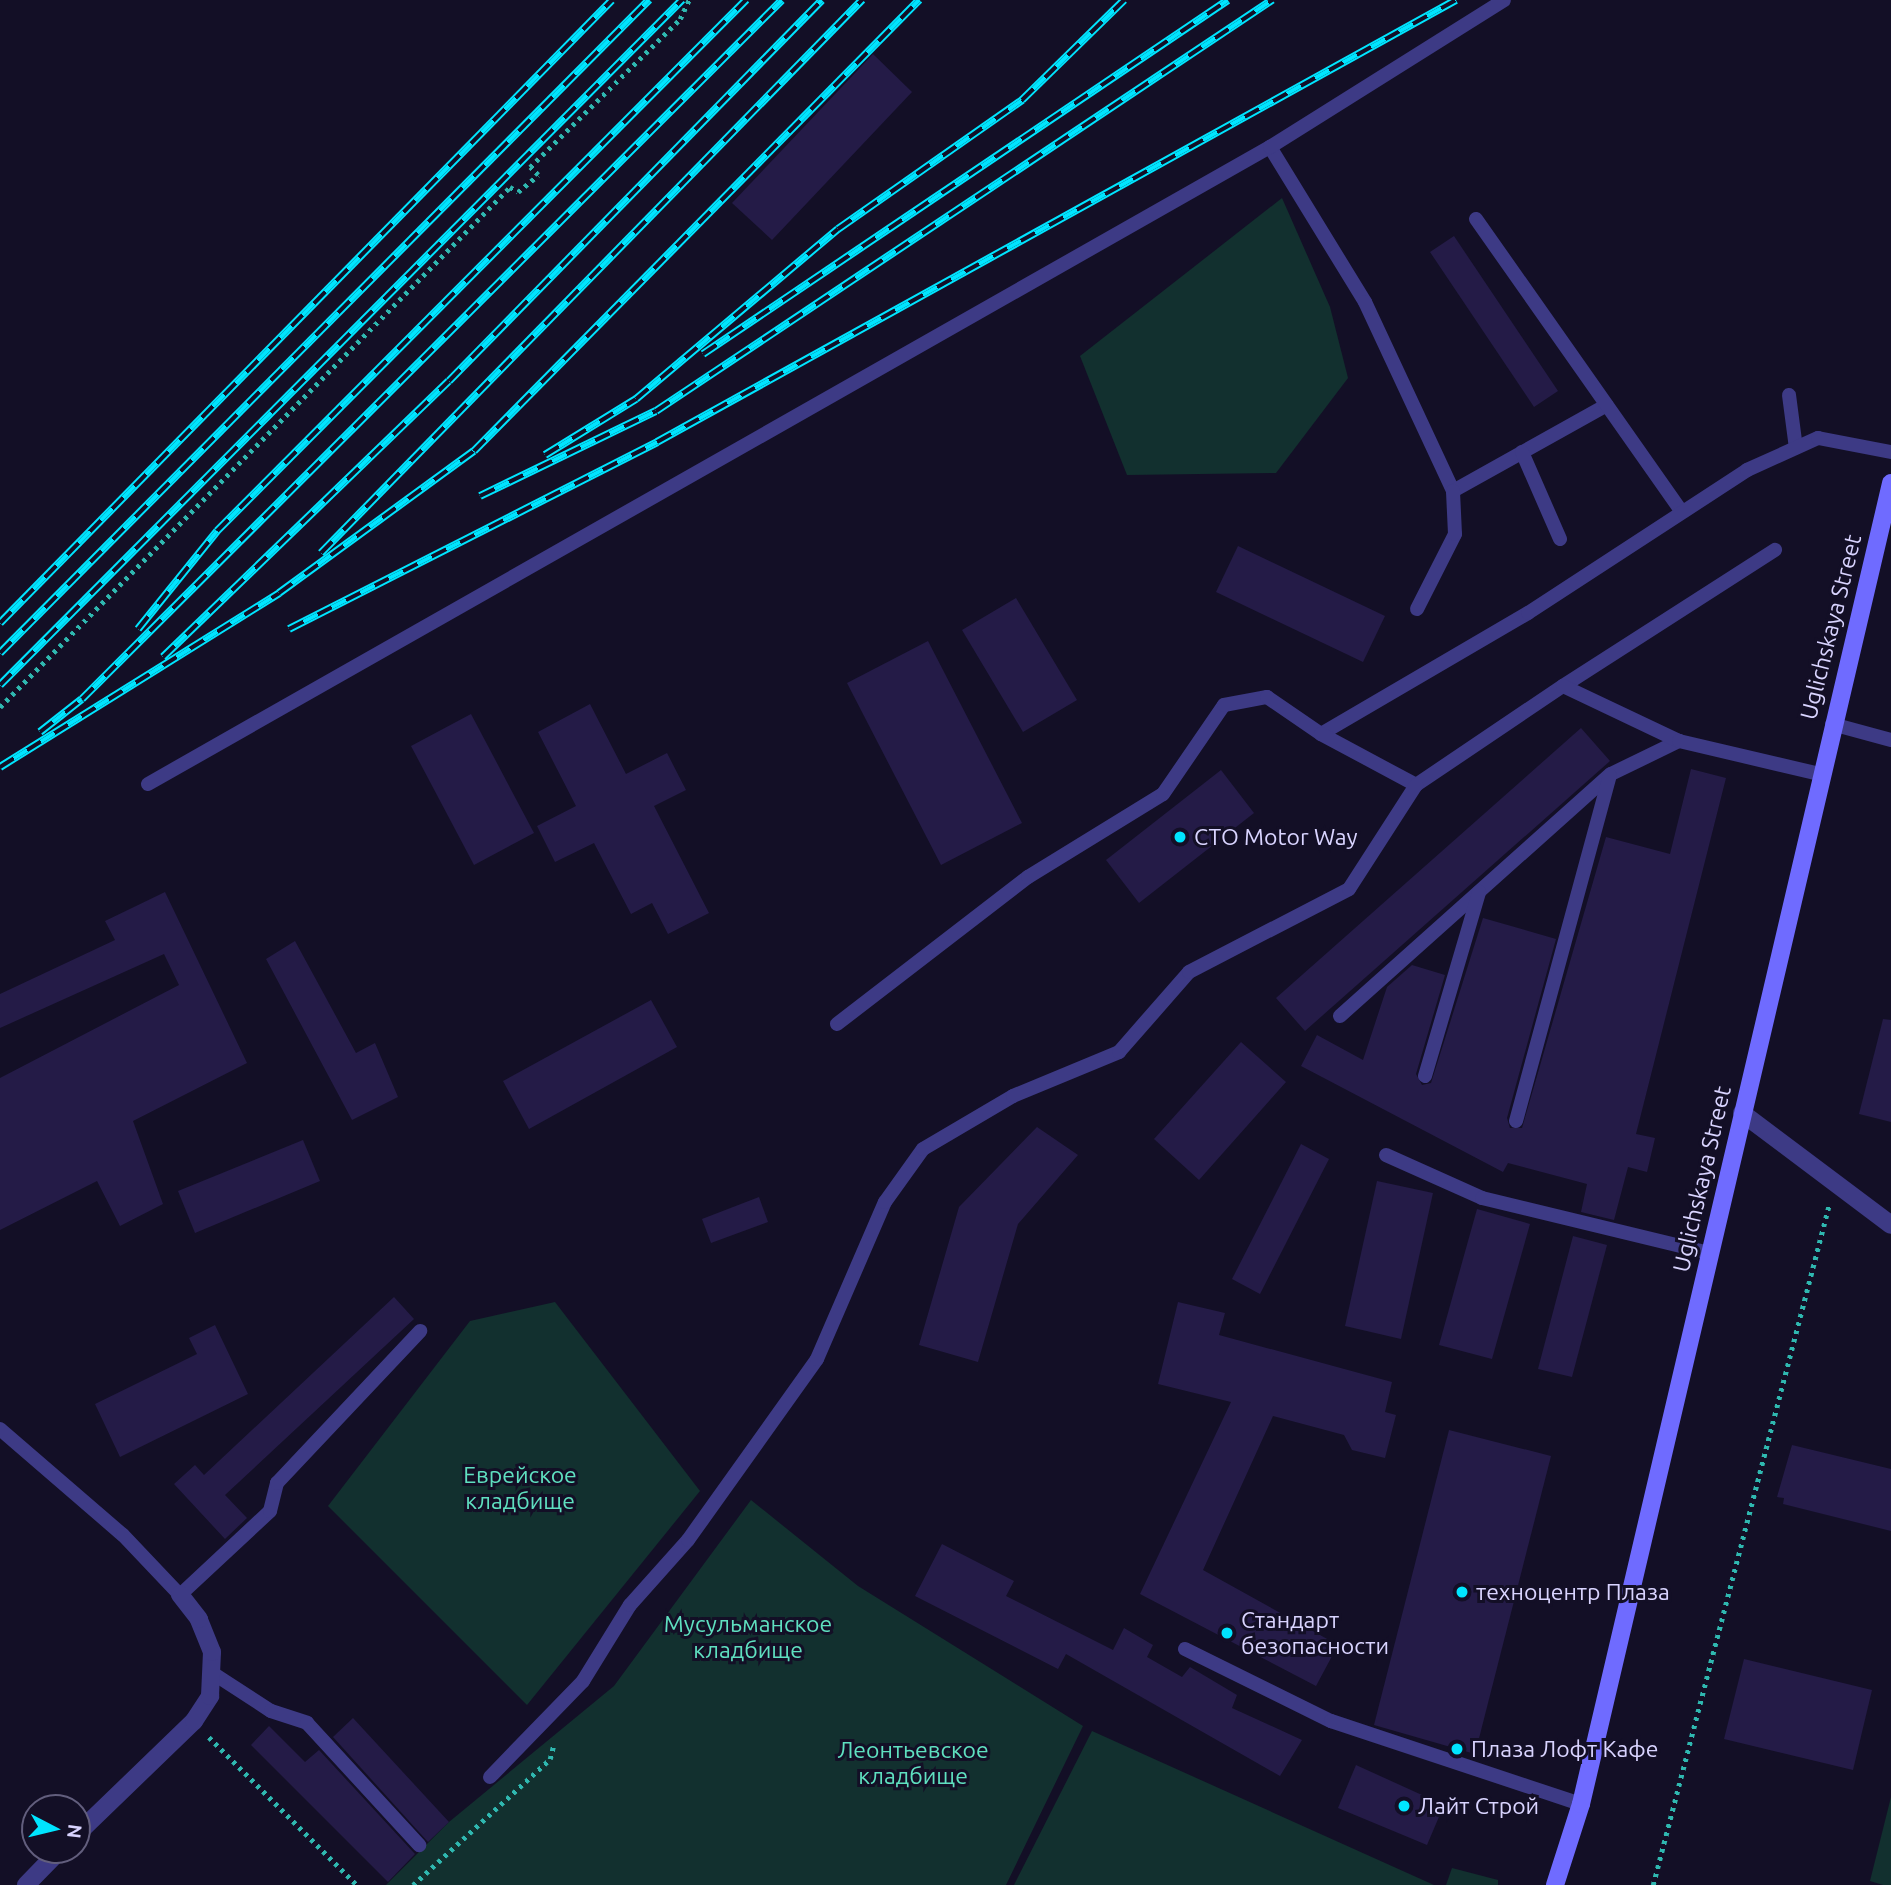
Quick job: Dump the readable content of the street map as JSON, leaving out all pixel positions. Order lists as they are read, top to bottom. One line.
{"streets":{"main road":["Uglichskaya Street"]},"parks":["Еврейское кладбище","Мусульманское кладбище","Леонтьевское кладбище"],"places":["СТО Motor Way","техноцентр Плаза","Стандарт безопасности","Плаза Лофт Кафе","Лайт Строй"],"north":"right"}
